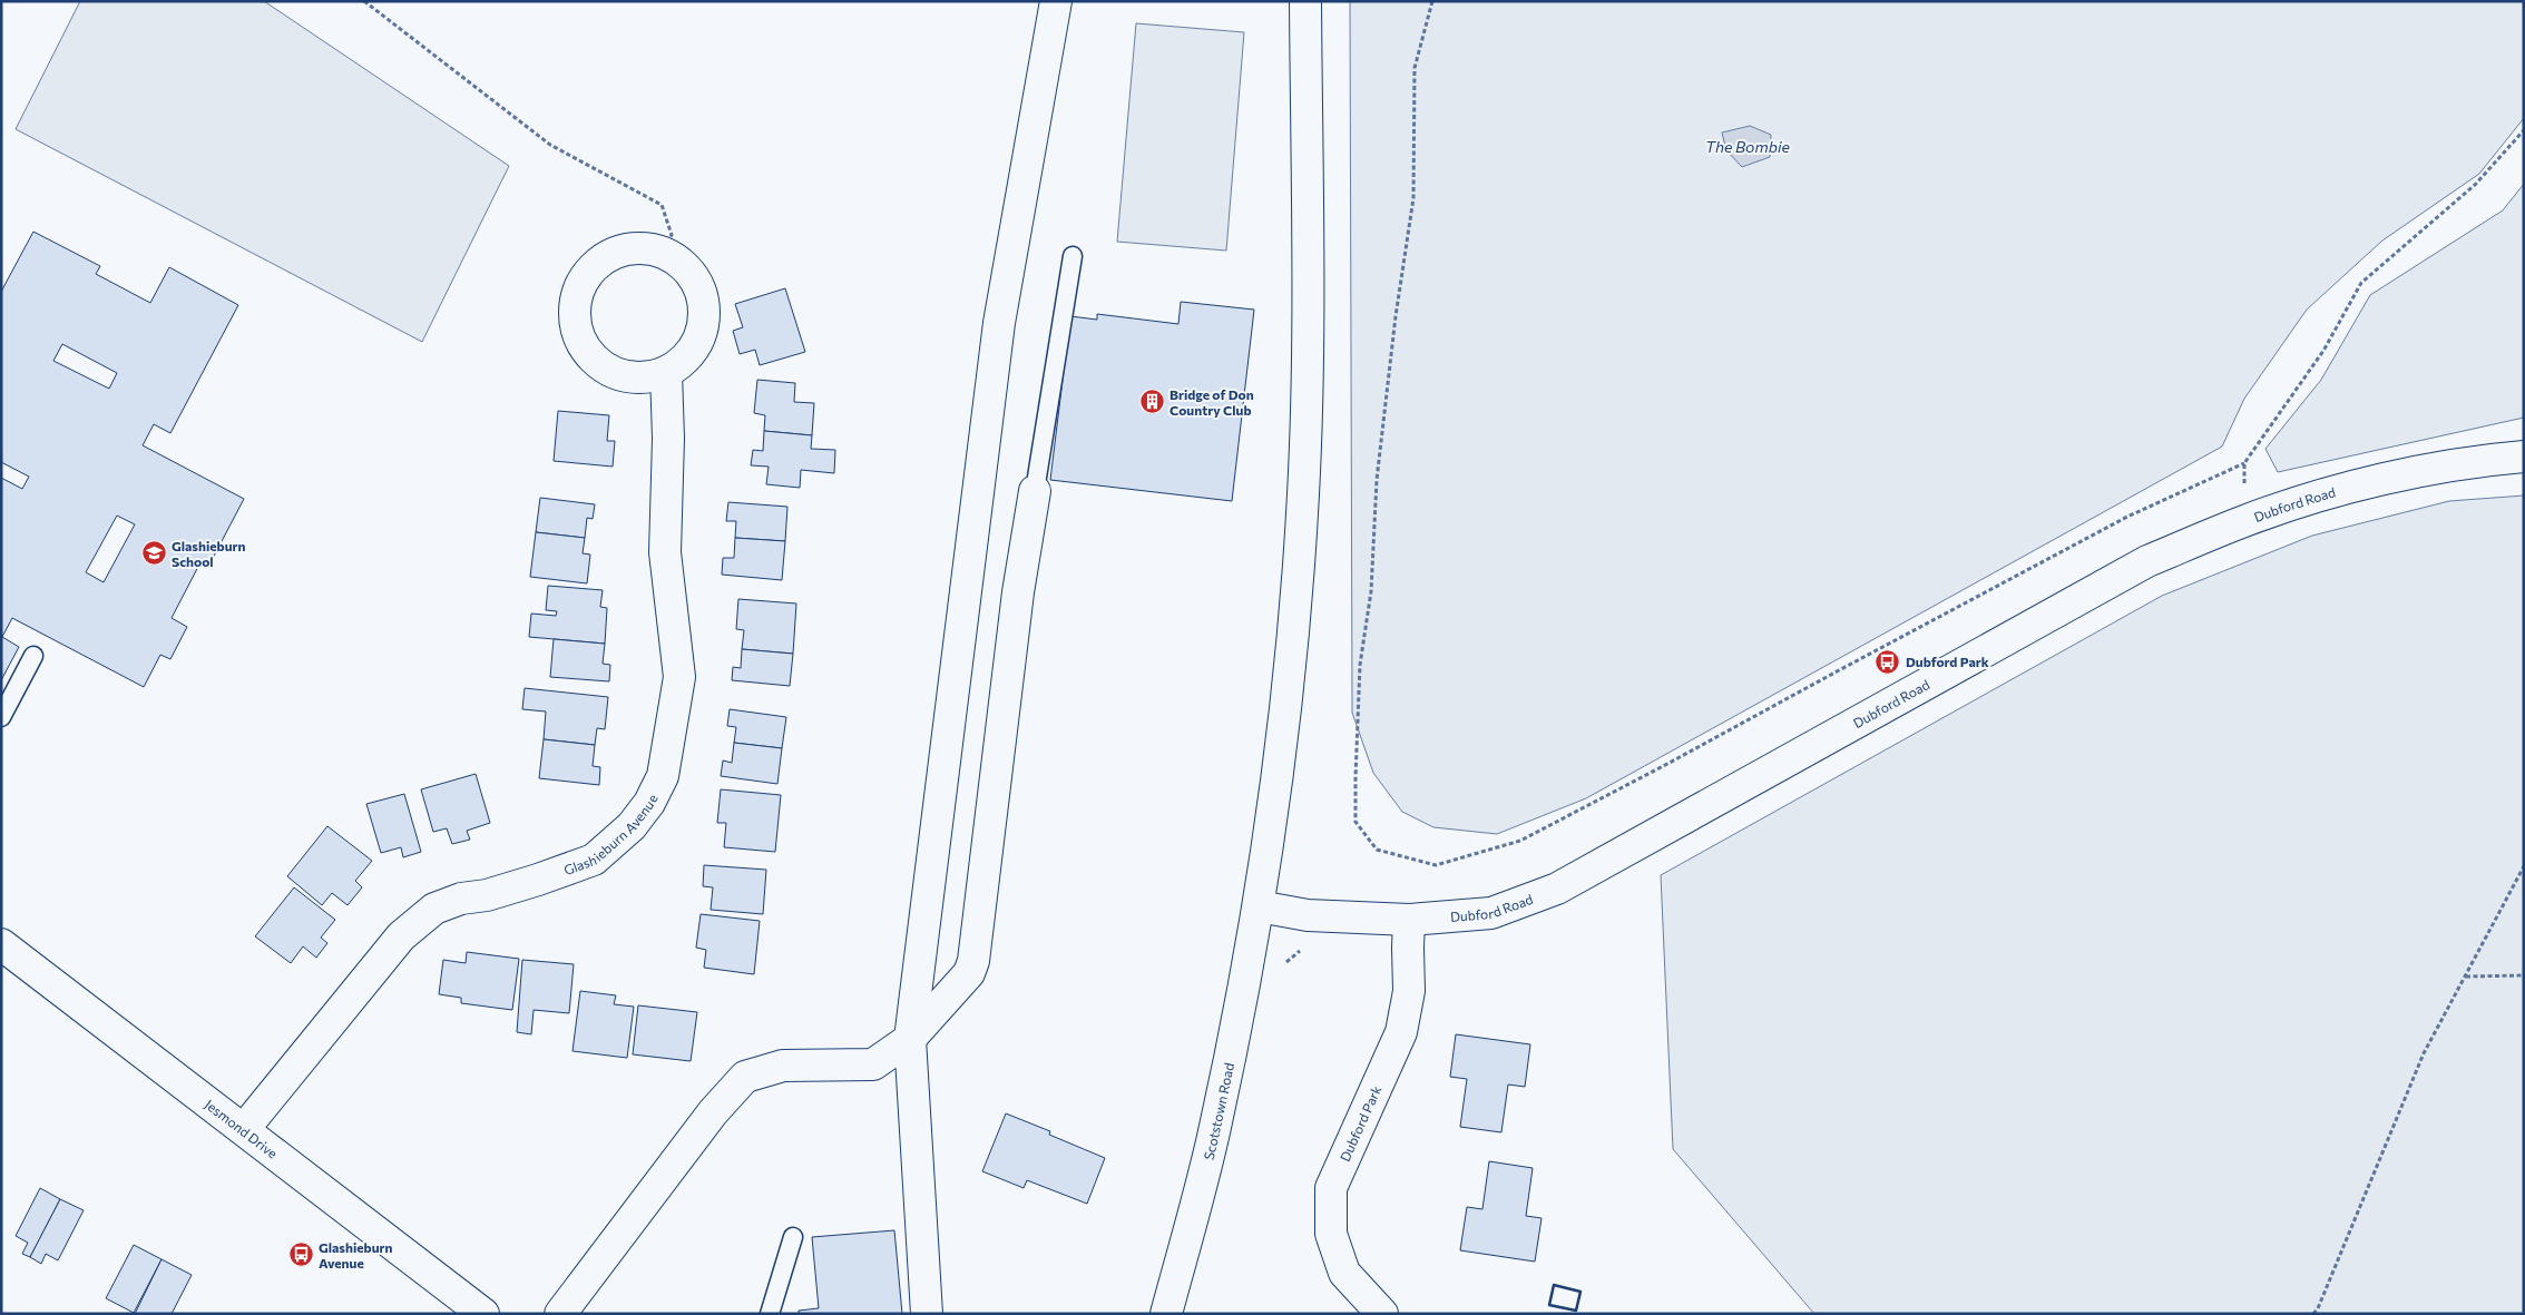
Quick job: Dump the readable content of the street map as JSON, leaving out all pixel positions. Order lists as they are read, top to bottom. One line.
{"streets":{"street":["Dubford Road","Glashieburn Avenue","Scotstown Road","Dubford Park","Jesmond Drive"]},"crossings":[["Dubford Road","Scotstown Road"],["Dubford Road","Dubford Park"],["Glashieburn Avenue","Jesmond Drive"]],"water":["The Bombie"],"places":{"building":["Bridge of Don Country Club"],"school or university":["Glashieburn School"],"bus stop":["Dubford Park","Glashieburn Avenue"]}}
